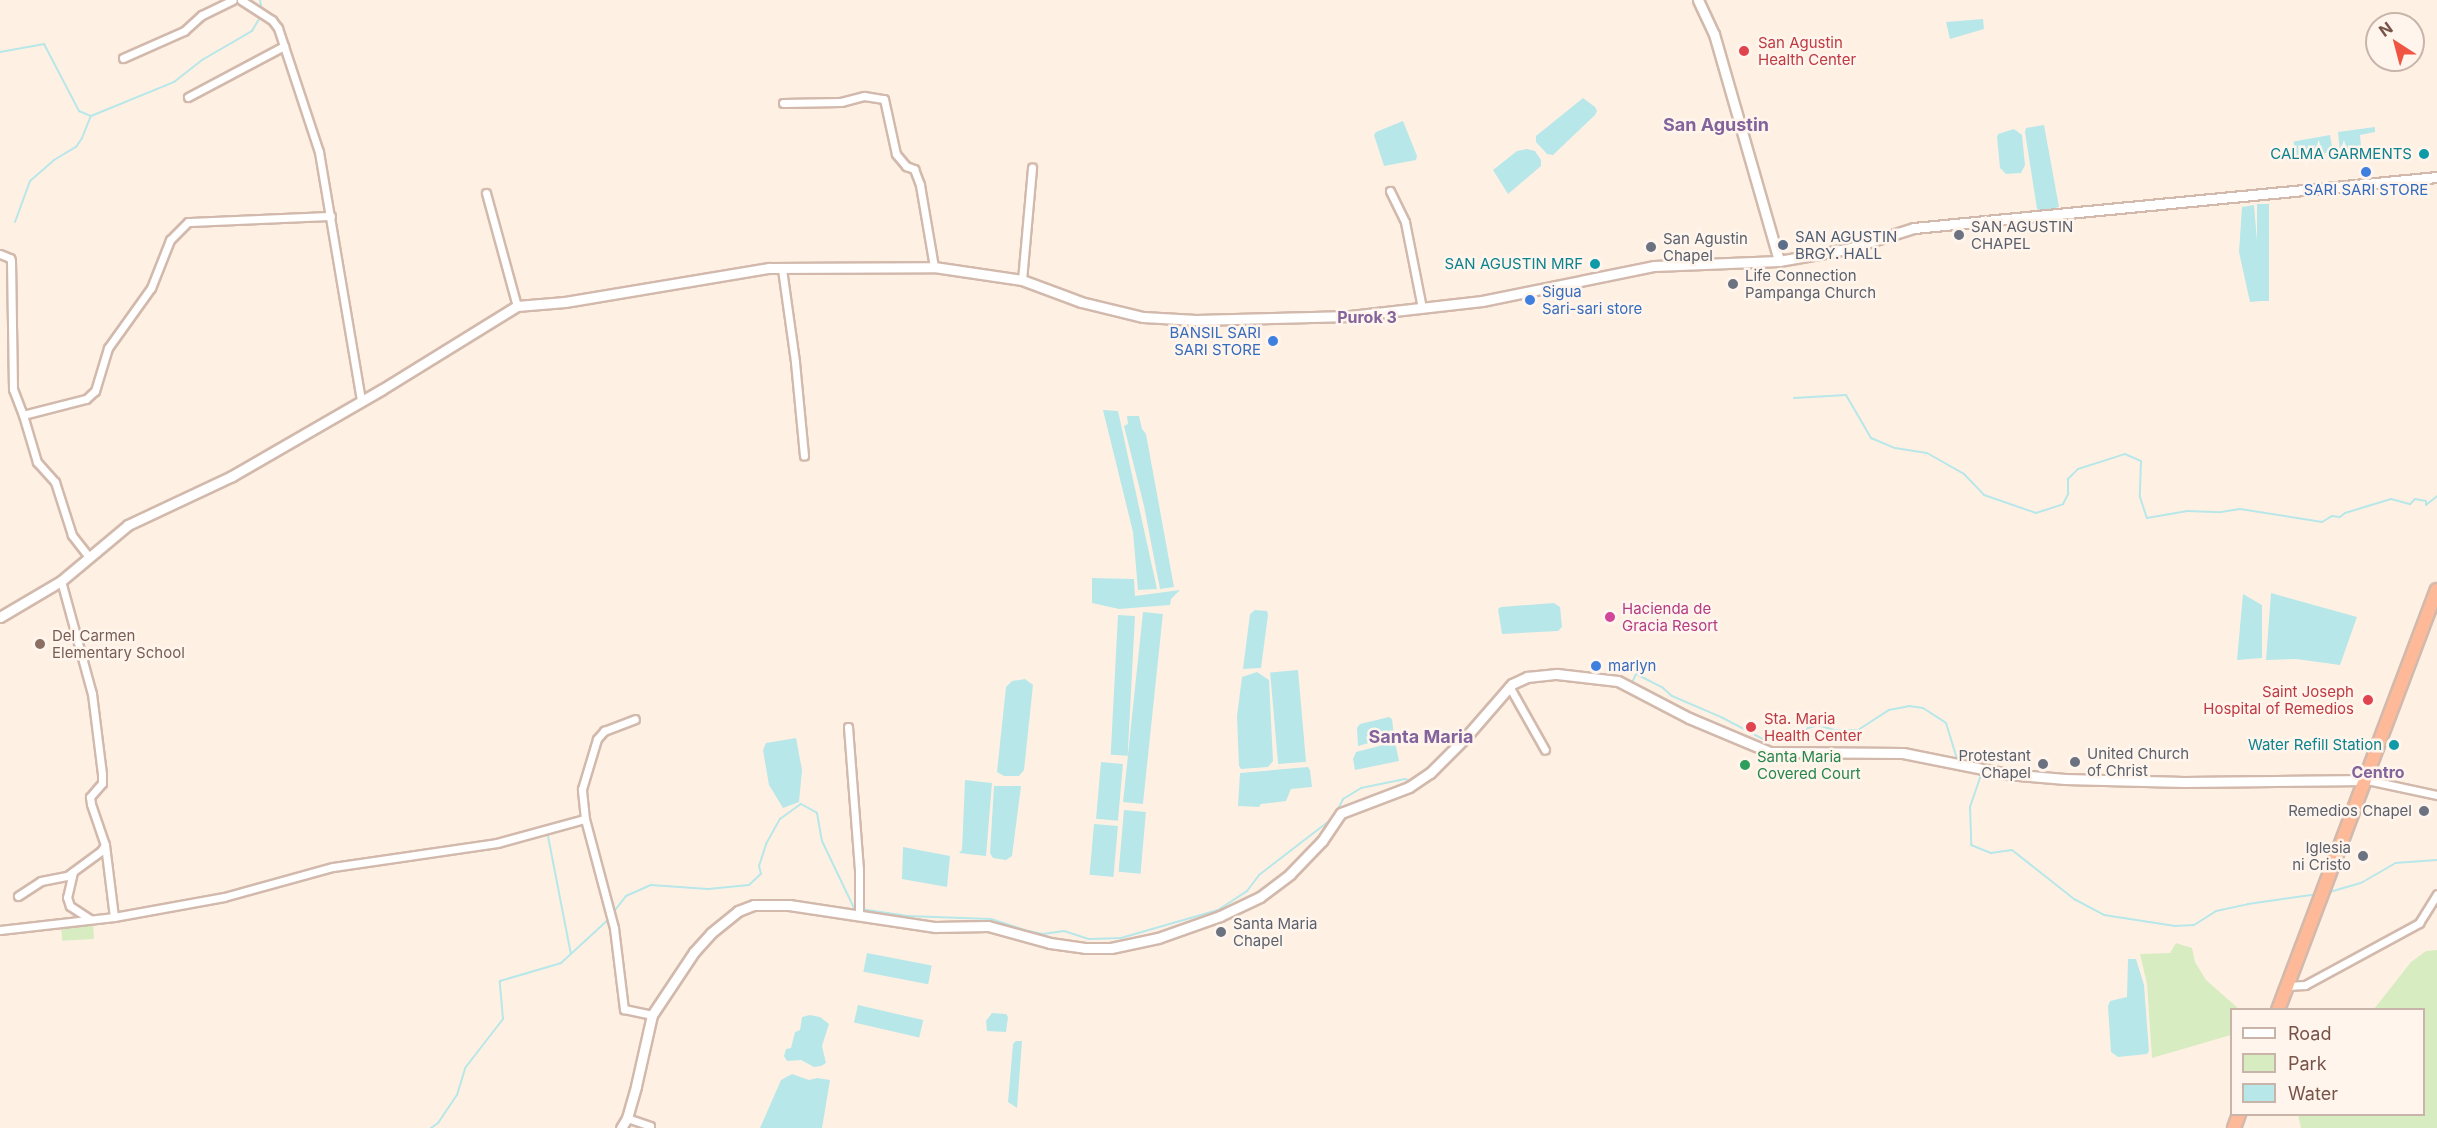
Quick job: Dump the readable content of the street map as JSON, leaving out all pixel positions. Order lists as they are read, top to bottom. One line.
{"districts":["San Agustin","Purok 3","Santa Maria","Centro"],"places":["San Agustin Health Center","CALMA GARMENTS","SARI SARI STORE","SAN AGUSTIN CHAPEL","SAN AGUSTIN BRGY. HALL","San Agustin Chapel","SAN AGUSTIN MRF","Life Connection Pampanga Church","Sigua Sari-sari store","BANSIL SARI SARI STORE","Hacienda de Gracia Resort","Del Carmen Elementary School","marlyn","Saint Joseph Hospital of Remedios","Sta. Maria Health Center","Water Refill Station","United Church of Christ","Protestant Chapel","Santa Maria Covered Court","Remedios Chapel","Iglesia ni Cristo","Santa Maria Chapel"],"legend":["Road","Park","Water"],"north":"top left"}
